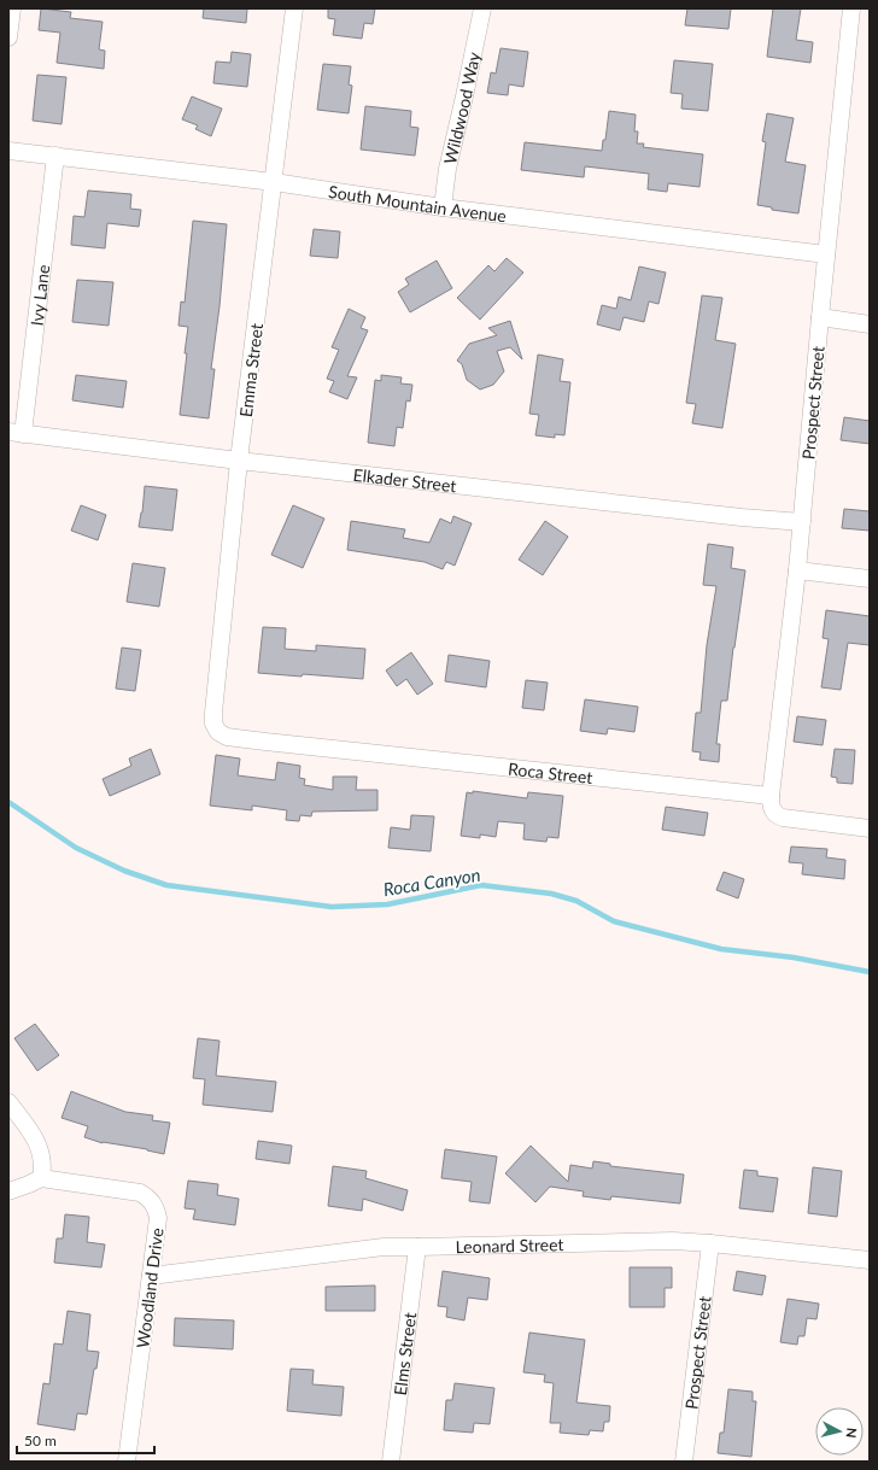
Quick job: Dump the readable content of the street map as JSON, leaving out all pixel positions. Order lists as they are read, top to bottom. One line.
{"streets":{"street":["Wildwood Way","South Mountain Avenue","Ivy Lane","Emma Street","Prospect Street","Elkader Street","Roca Street","Leonard Street","Woodland Drive","Elms Street"]},"crossings":[["Wildwood Way","South Mountain Avenue"],["South Mountain Avenue","Ivy Lane"],["South Mountain Avenue","Emma Street"],["South Mountain Avenue","Prospect Street"],["Ivy Lane","Elkader Street"],["Emma Street","Elkader Street"],["Emma Street","Roca Street"],["Prospect Street","Elkader Street"],["Prospect Street","Roca Street"],["Prospect Street","Leonard Street"],["Leonard Street","Woodland Drive"],["Leonard Street","Elms Street"]],"water":["Roca Canyon"],"scale_bar":"50 m","north":"right"}
